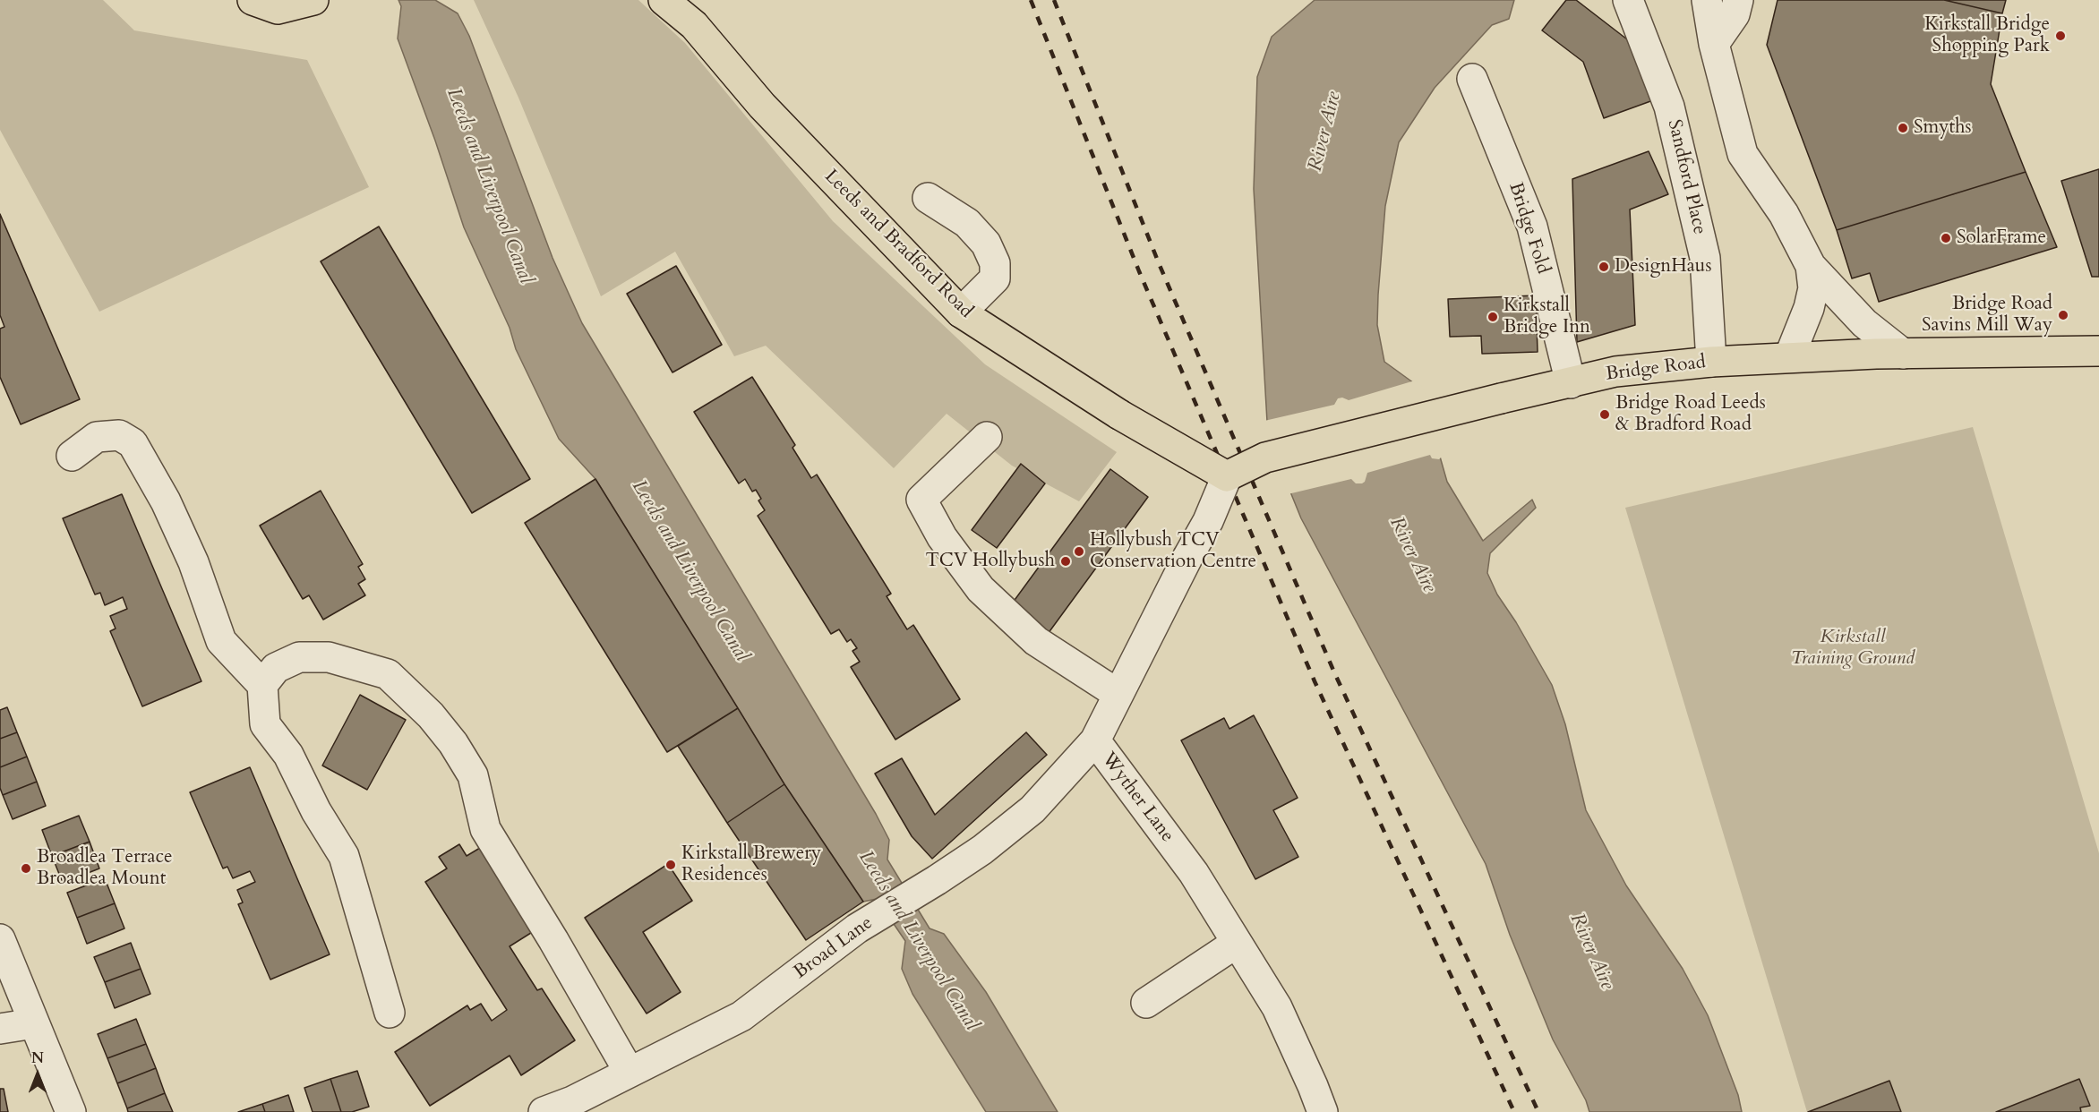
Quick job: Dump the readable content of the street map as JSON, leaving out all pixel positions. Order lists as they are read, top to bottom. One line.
{"streets":{"main road":["Leeds and Bradford Road","Bridge Road"],"street":["Sandford Place","Bridge Fold","Wyther Lane","Broad Lane"]},"crossings":[["Sandford Place","Bridge Road"],["Bridge Fold","Bridge Road"],["Leeds and Bradford Road","Bridge Road"],["Leeds and Bradford Road","Wyther Lane"],["Bridge Road","Wyther Lane"],["Wyther Lane","Broad Lane"]],"water":["River Aire","Leeds and Liverpool Canal"],"parks":["Kirkstall Training Ground"],"places":["Kirkstall Bridge Shopping Park","Smyths","SolarFrame","DesignHaus","Bridge Road Savins Mill Way","Kirkstall Bridge Inn","Bridge Road Leeds & Bradford Road","Hollybush TCV Conservation Centre","TCV Hollybush","Kirkstall Brewery Residences","Broadlea Terrace Broadlea Mount"],"north":"top"}
